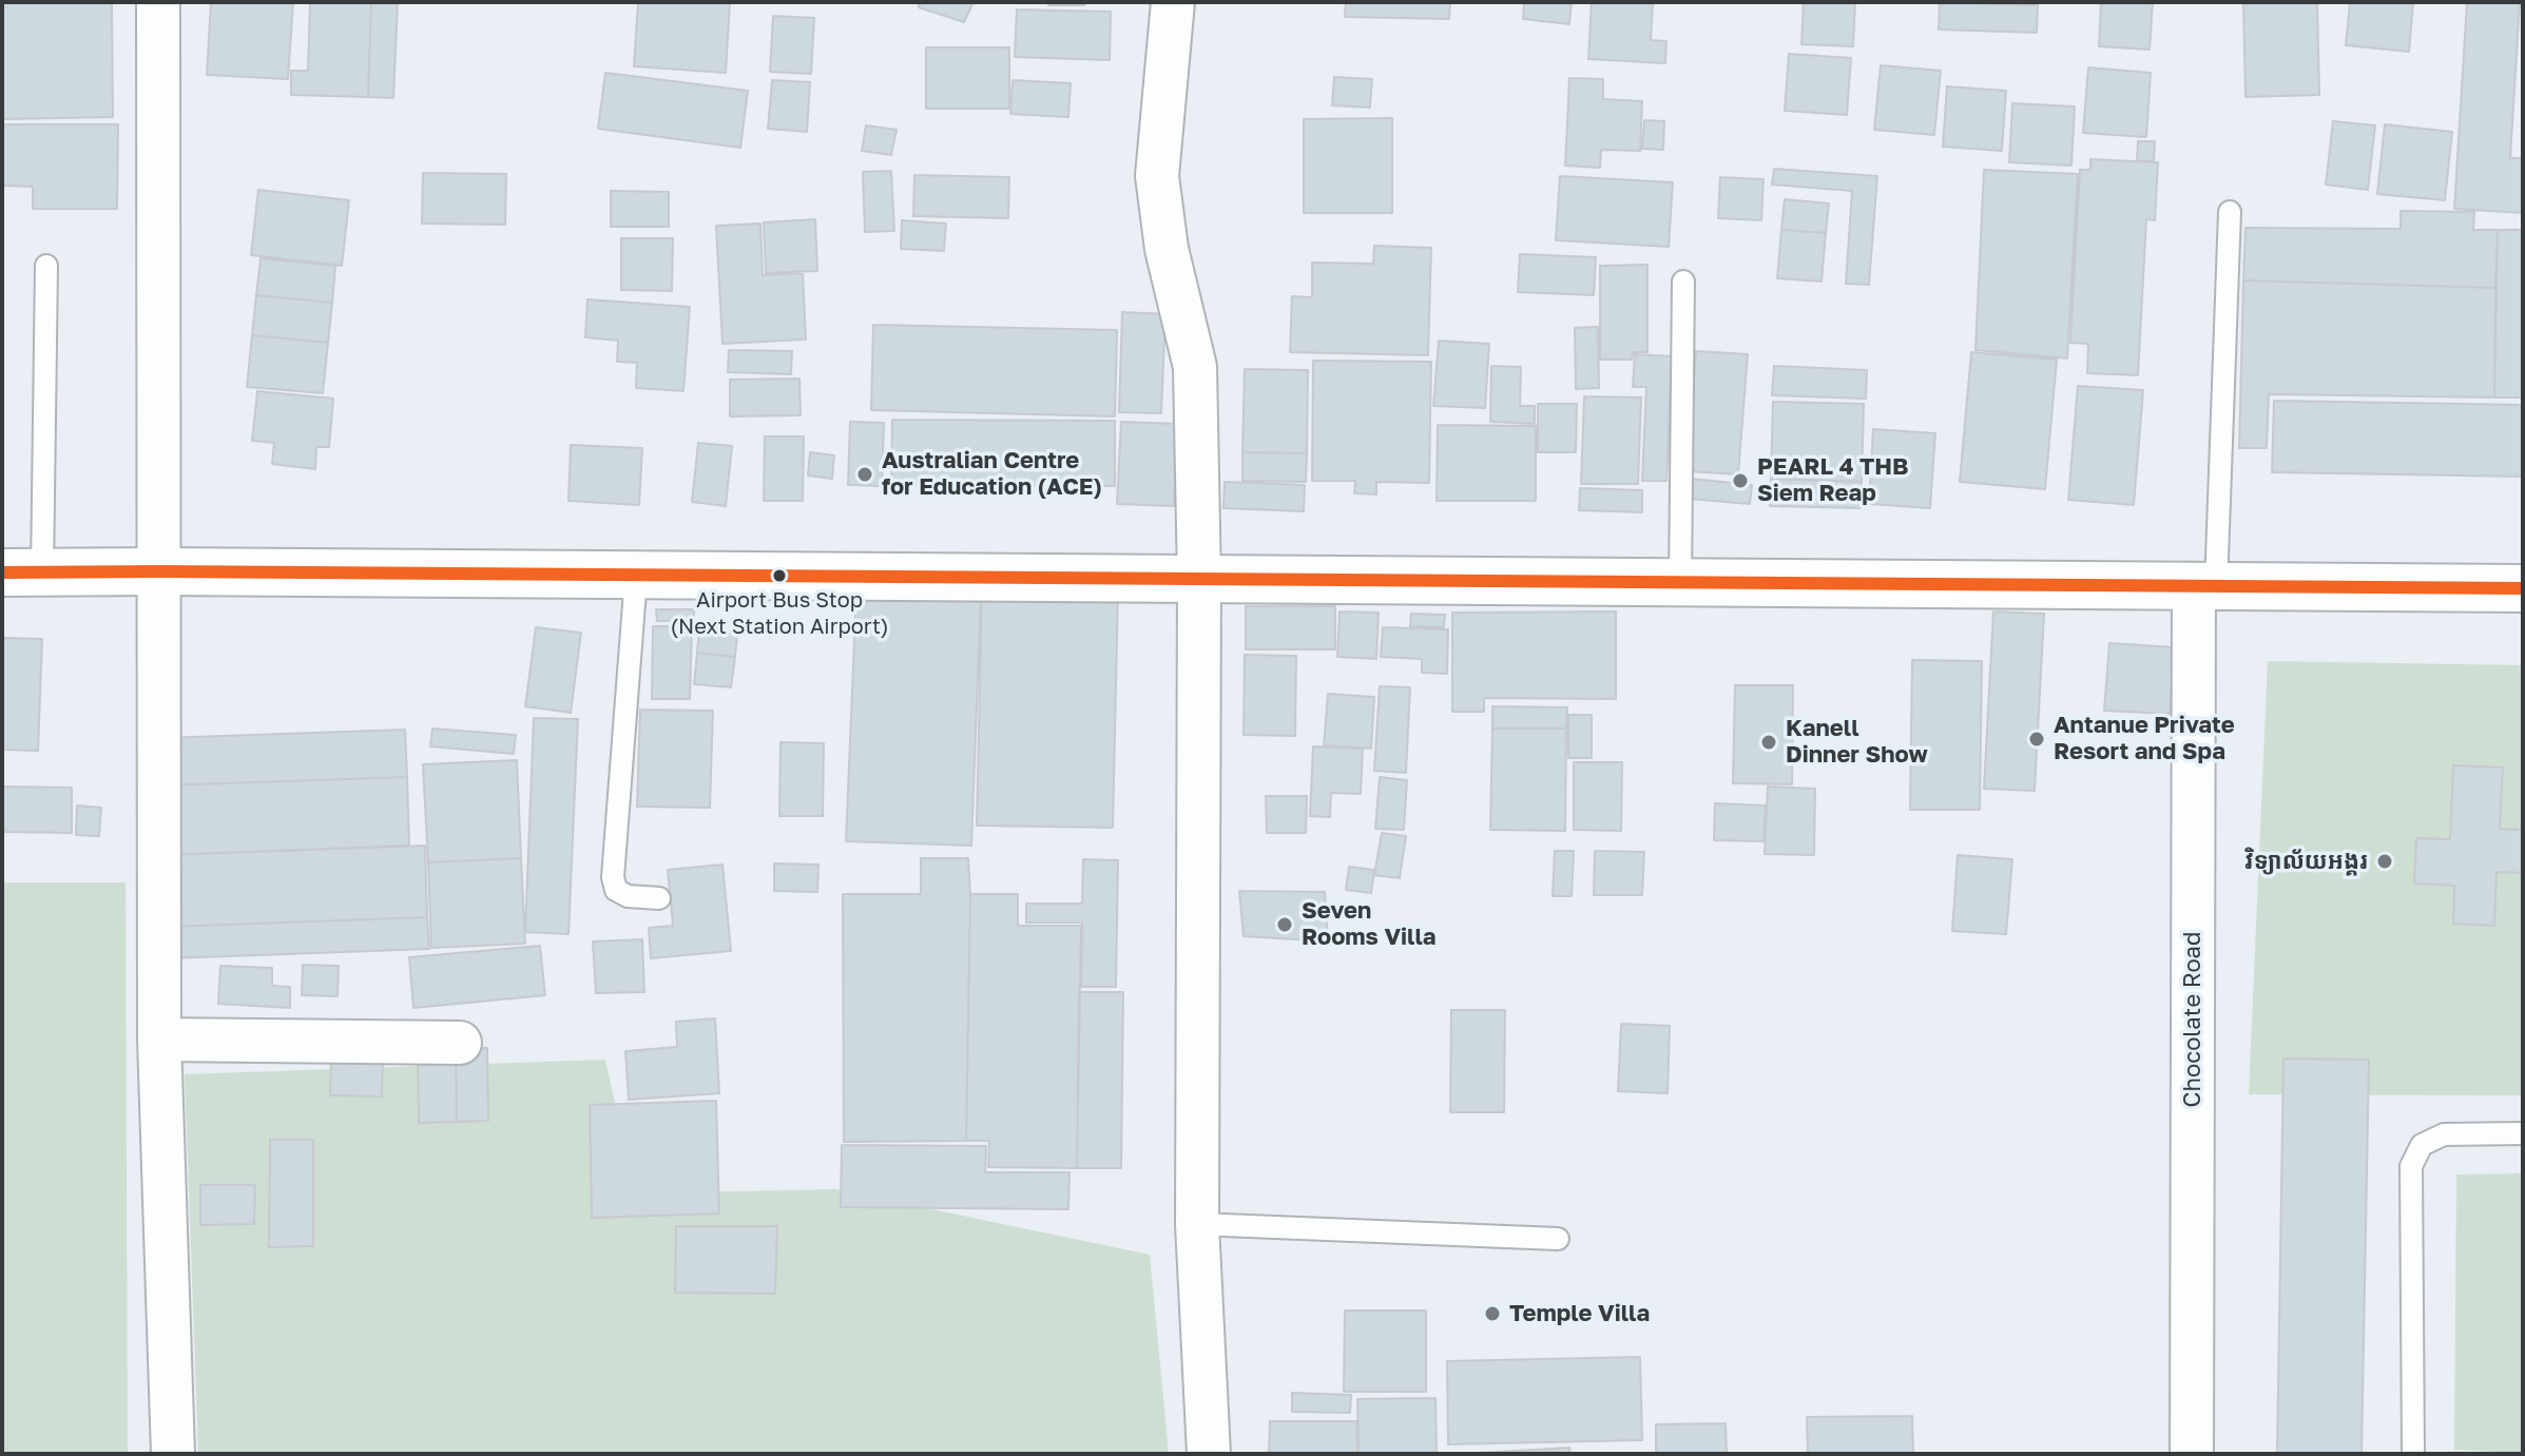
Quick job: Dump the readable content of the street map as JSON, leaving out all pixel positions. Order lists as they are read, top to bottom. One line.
{"streets":{"street":["Chocolate Road"]},"places":["Australian Centre for Education (ACE)","PEARL 4 THB Siem Reap","Airport Bus Stop (Next Station Airport)","Antanue Private Resort and Spa","Kanell Dinner Show","វិទ្យាល័យអង្គរ","Seven Rooms Villa","Temple Villa"]}
